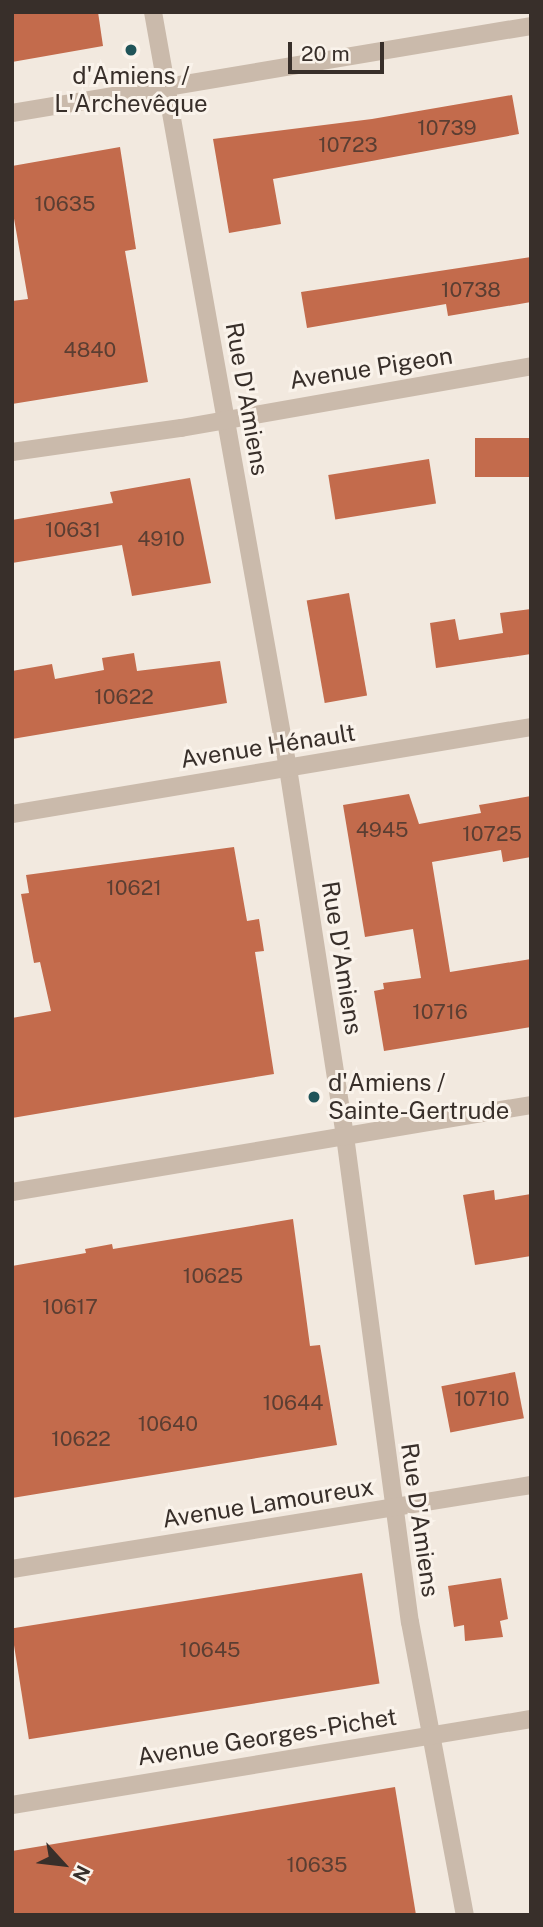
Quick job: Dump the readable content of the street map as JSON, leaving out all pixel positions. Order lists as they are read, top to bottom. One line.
{"streets":{"street":["Avenue Pigeon","Rue D'Amiens","Avenue Hénault","Avenue Lamoureux","Avenue Georges-Pichet"]},"crossings":[["Avenue Pigeon","Rue D'Amiens"],["Rue D'Amiens","Avenue Hénault"],["Rue D'Amiens","Avenue Lamoureux"],["Rue D'Amiens","Avenue Georges-Pichet"]],"places":["d'Amiens / L'Archevêque","d'Amiens / Sainte-Gertrude"],"house_numbers":["10739","10723","10635","10738","4840","10631","4910","10622","4945","10725","10621","10716","10625","10617","10710","10644","10640","10622","10645","10635"],"scale_bar":"20 m","north":"bottom right"}
